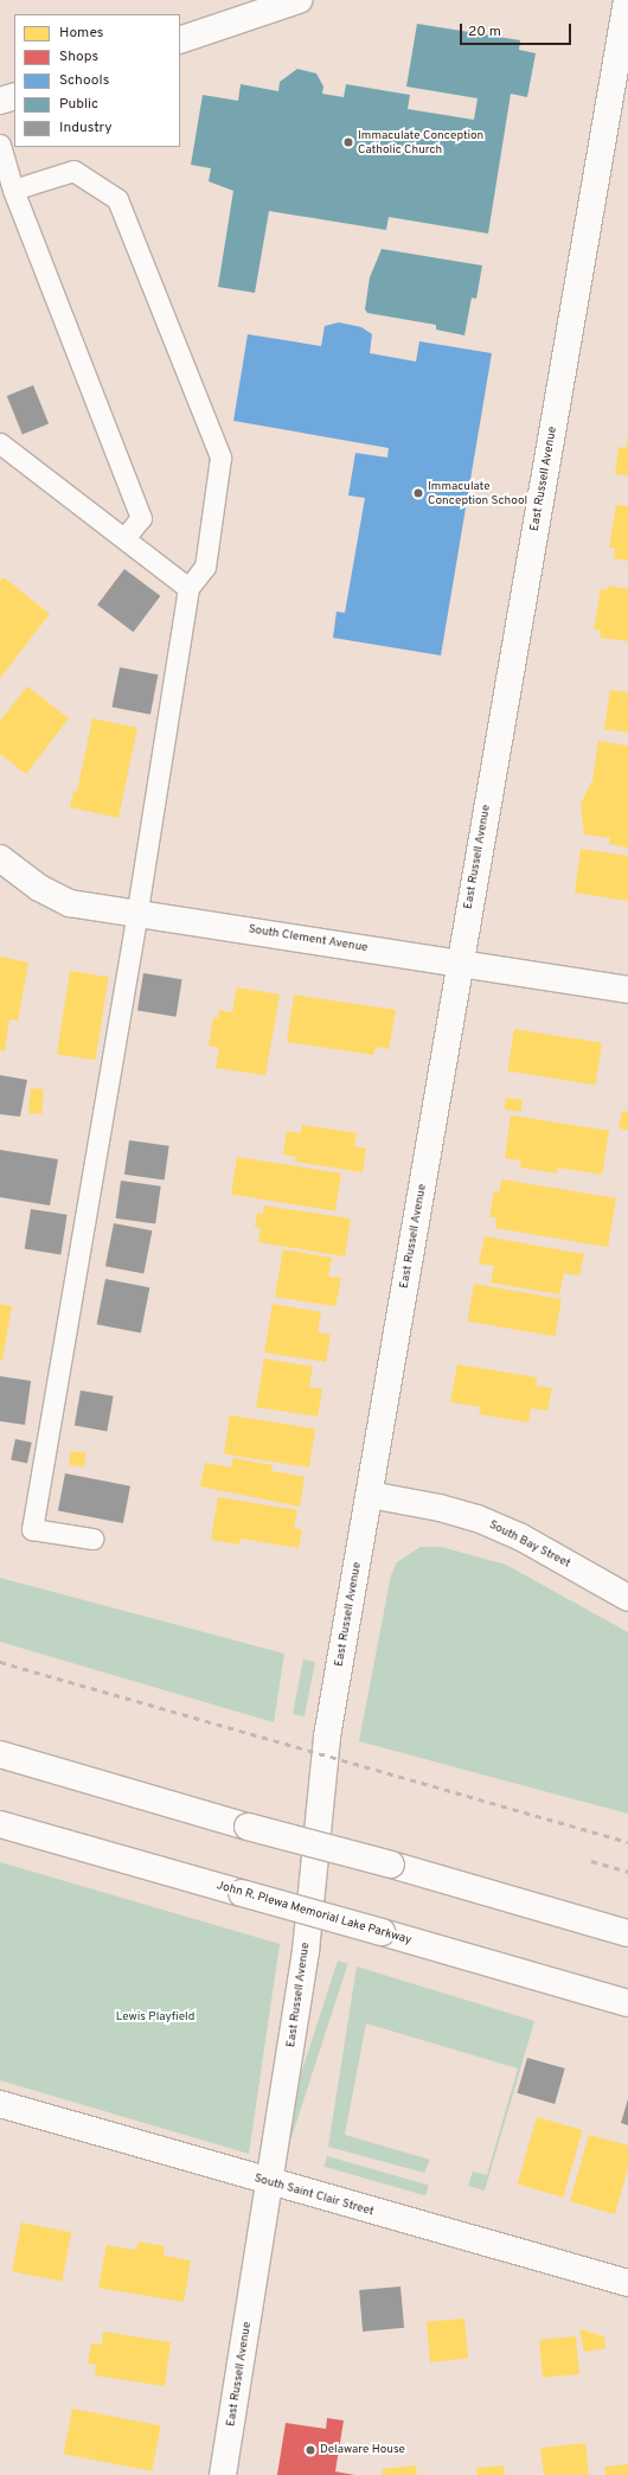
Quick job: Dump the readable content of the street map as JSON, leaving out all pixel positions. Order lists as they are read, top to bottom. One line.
{"streets":{"main road":["East Russell Avenue","South Clement Avenue","South Bay Street","John R. Plewa Memorial Lake Parkway","South Saint Clair Street"]},"crossings":[["East Russell Avenue","South Clement Avenue"],["East Russell Avenue","South Bay Street"],["East Russell Avenue","South Saint Clair Street"]],"parks":["Lewis Playfield"],"places":["Immaculate Conception Catholic Church","Immaculate Conception School","Delaware House"],"legend":["Homes","Shops","Schools","Public","Industry"],"scale_bar":"20 m"}
